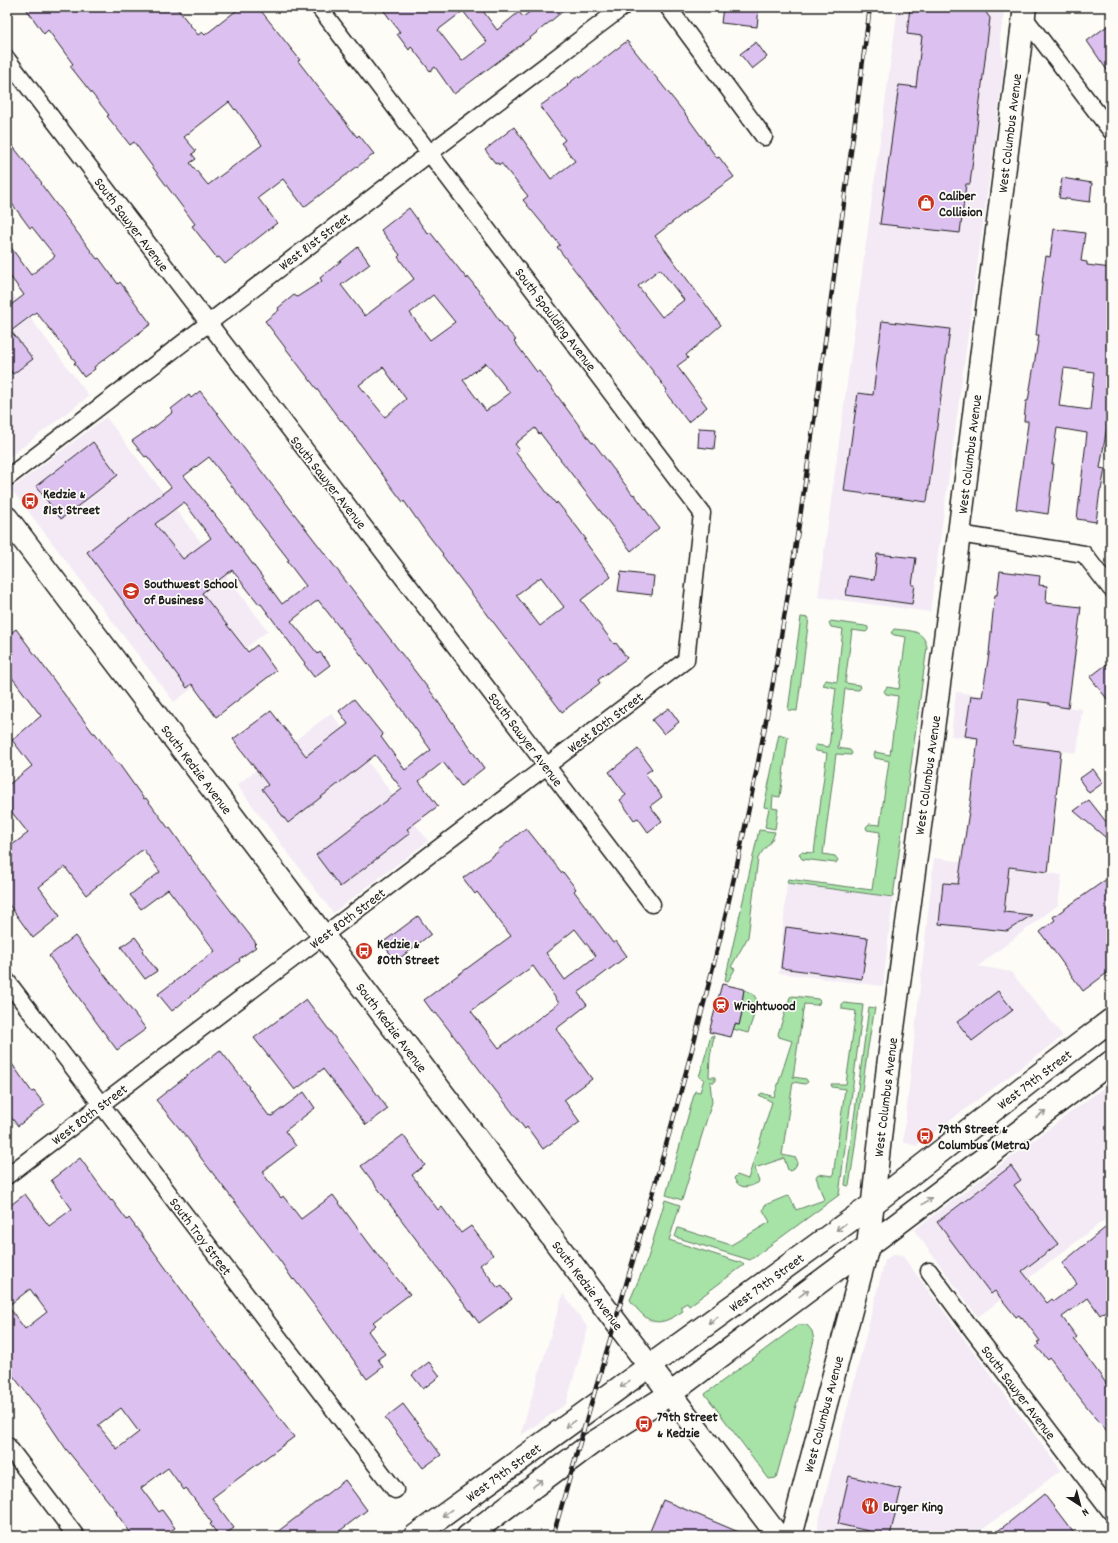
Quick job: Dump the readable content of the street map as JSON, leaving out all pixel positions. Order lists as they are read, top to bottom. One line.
{"streets":{"main road":["West Columbus Avenue","South Kedzie Avenue","West 79th Street"],"street":["South Sawyer Avenue","West 81st Street","South Spaulding Avenue","West 80th Street","South Troy Street"]},"crossings":[["West Columbus Avenue","West 79th Street"],["South Sawyer Avenue","West 81st Street"],["South Sawyer Avenue","West 80th Street"],["West 81st Street","South Spaulding Avenue"],["South Spaulding Avenue","West 80th Street"],["West 80th Street","South Kedzie Avenue"],["West 80th Street","South Troy Street"],["South Kedzie Avenue","West 79th Street"]],"places":{"shop":["Caliber Collision"],"bus stop":["Kedzie & 81st Street","Kedzie & 80th Street","79th Street & Columbus (Metra)","79th Street & Kedzie"],"school or university":["Southwest School of Business"],"station":["Wrightwood"],"restaurant":["Burger King"]},"north":"bottom right"}
